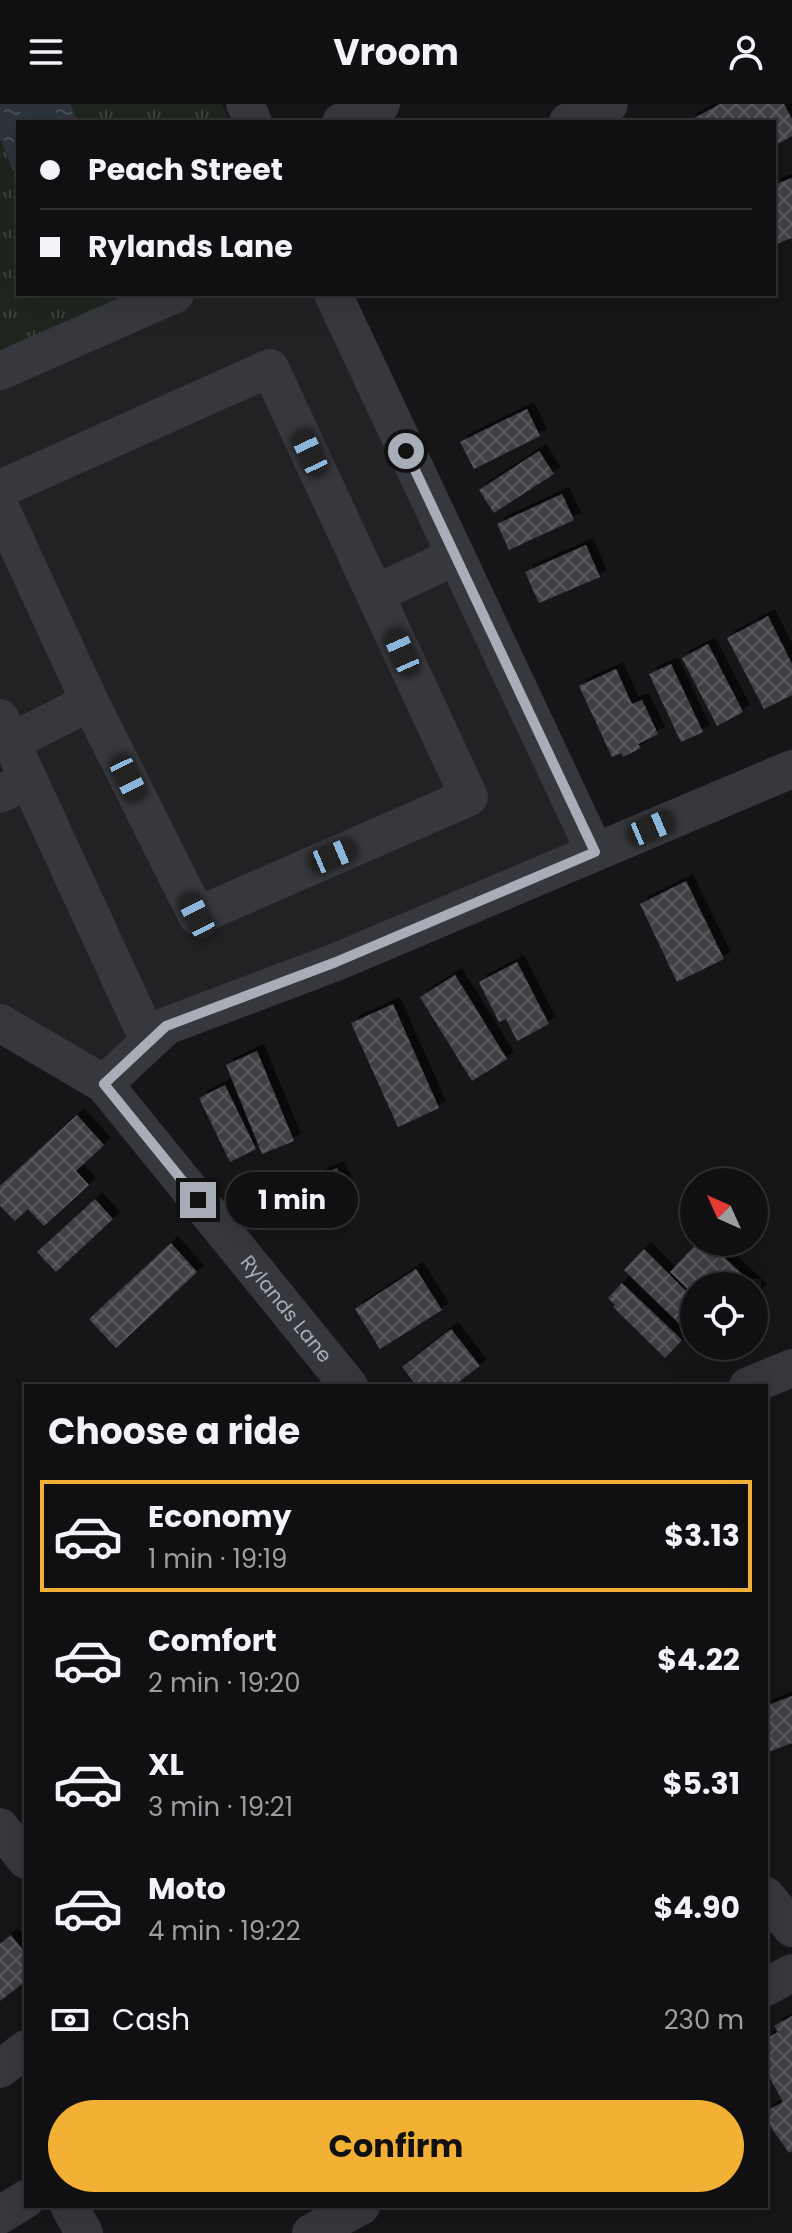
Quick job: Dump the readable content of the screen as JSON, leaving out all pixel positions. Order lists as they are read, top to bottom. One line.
{"streets":{"street":["Rylands Lane"]},"north":"top left","page":{"header":"Vroom","banner":["Peach Street","Rylands Lane"],"bubble":"1 min","heading":"Choose a ride","list":[{"name":"Economy","note":"1 min · 19:19","value":"$3.13"},{"name":"Comfort","note":"2 min · 19:20","value":"$4.22"},{"name":"XL","note":"3 min · 19:21","value":"$5.31"},{"name":"Moto","note":"4 min · 19:22","value":"$4.90"}],"pay":["Cash","230 m"],"buttons":"Confirm"}}
